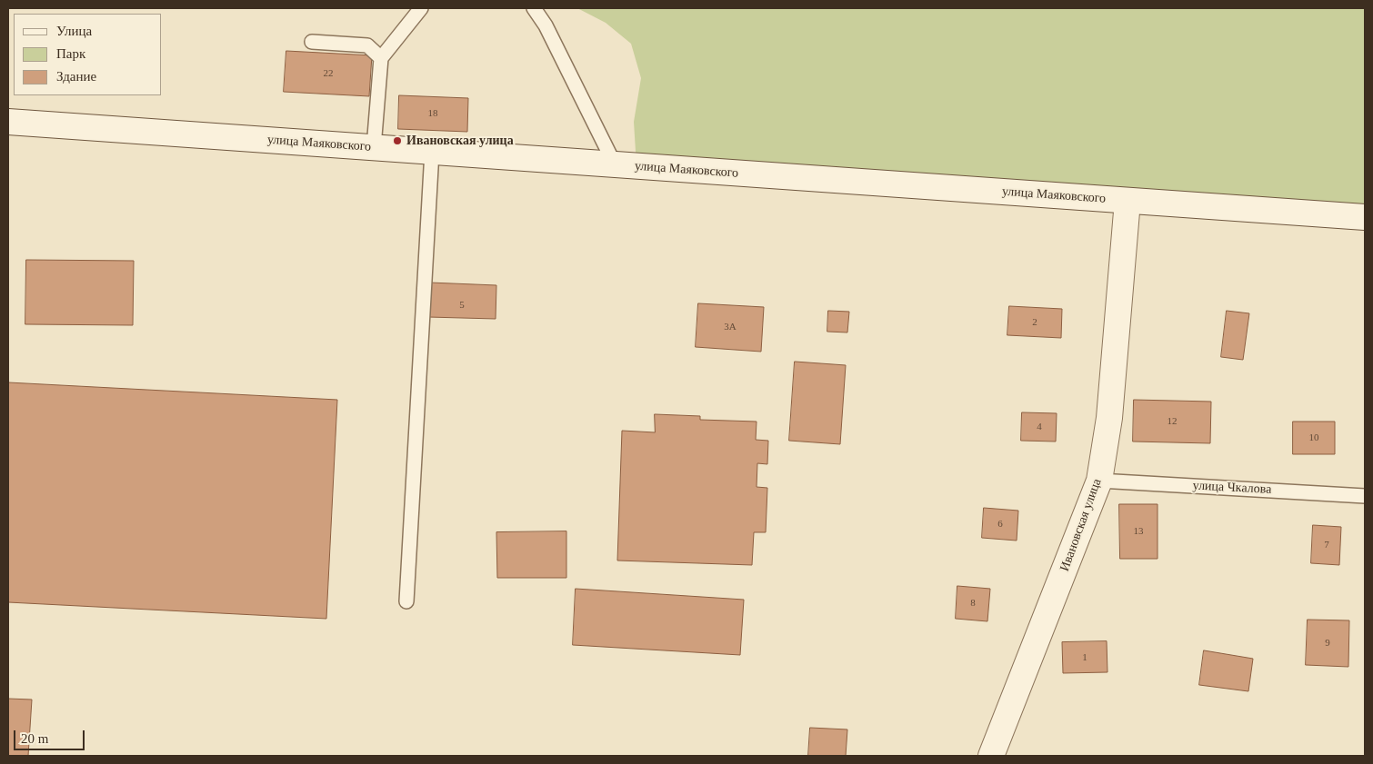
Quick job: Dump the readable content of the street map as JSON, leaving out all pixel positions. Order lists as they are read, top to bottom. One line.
{"streets":{"street":["улица Маяковского","Ивановская улица"],"lane":["улица Чкалова"]},"crossings":[["улица Маяковского","Ивановская улица"],["улица Чкалова","Ивановская улица"]],"places":["Ивановская улица"],"house_numbers":["22","18","5","2","3А","12","4","10","6","13","7","8","9","1"],"legend":["Улица","Парк","Здание"],"scale_bar":"20 m"}
